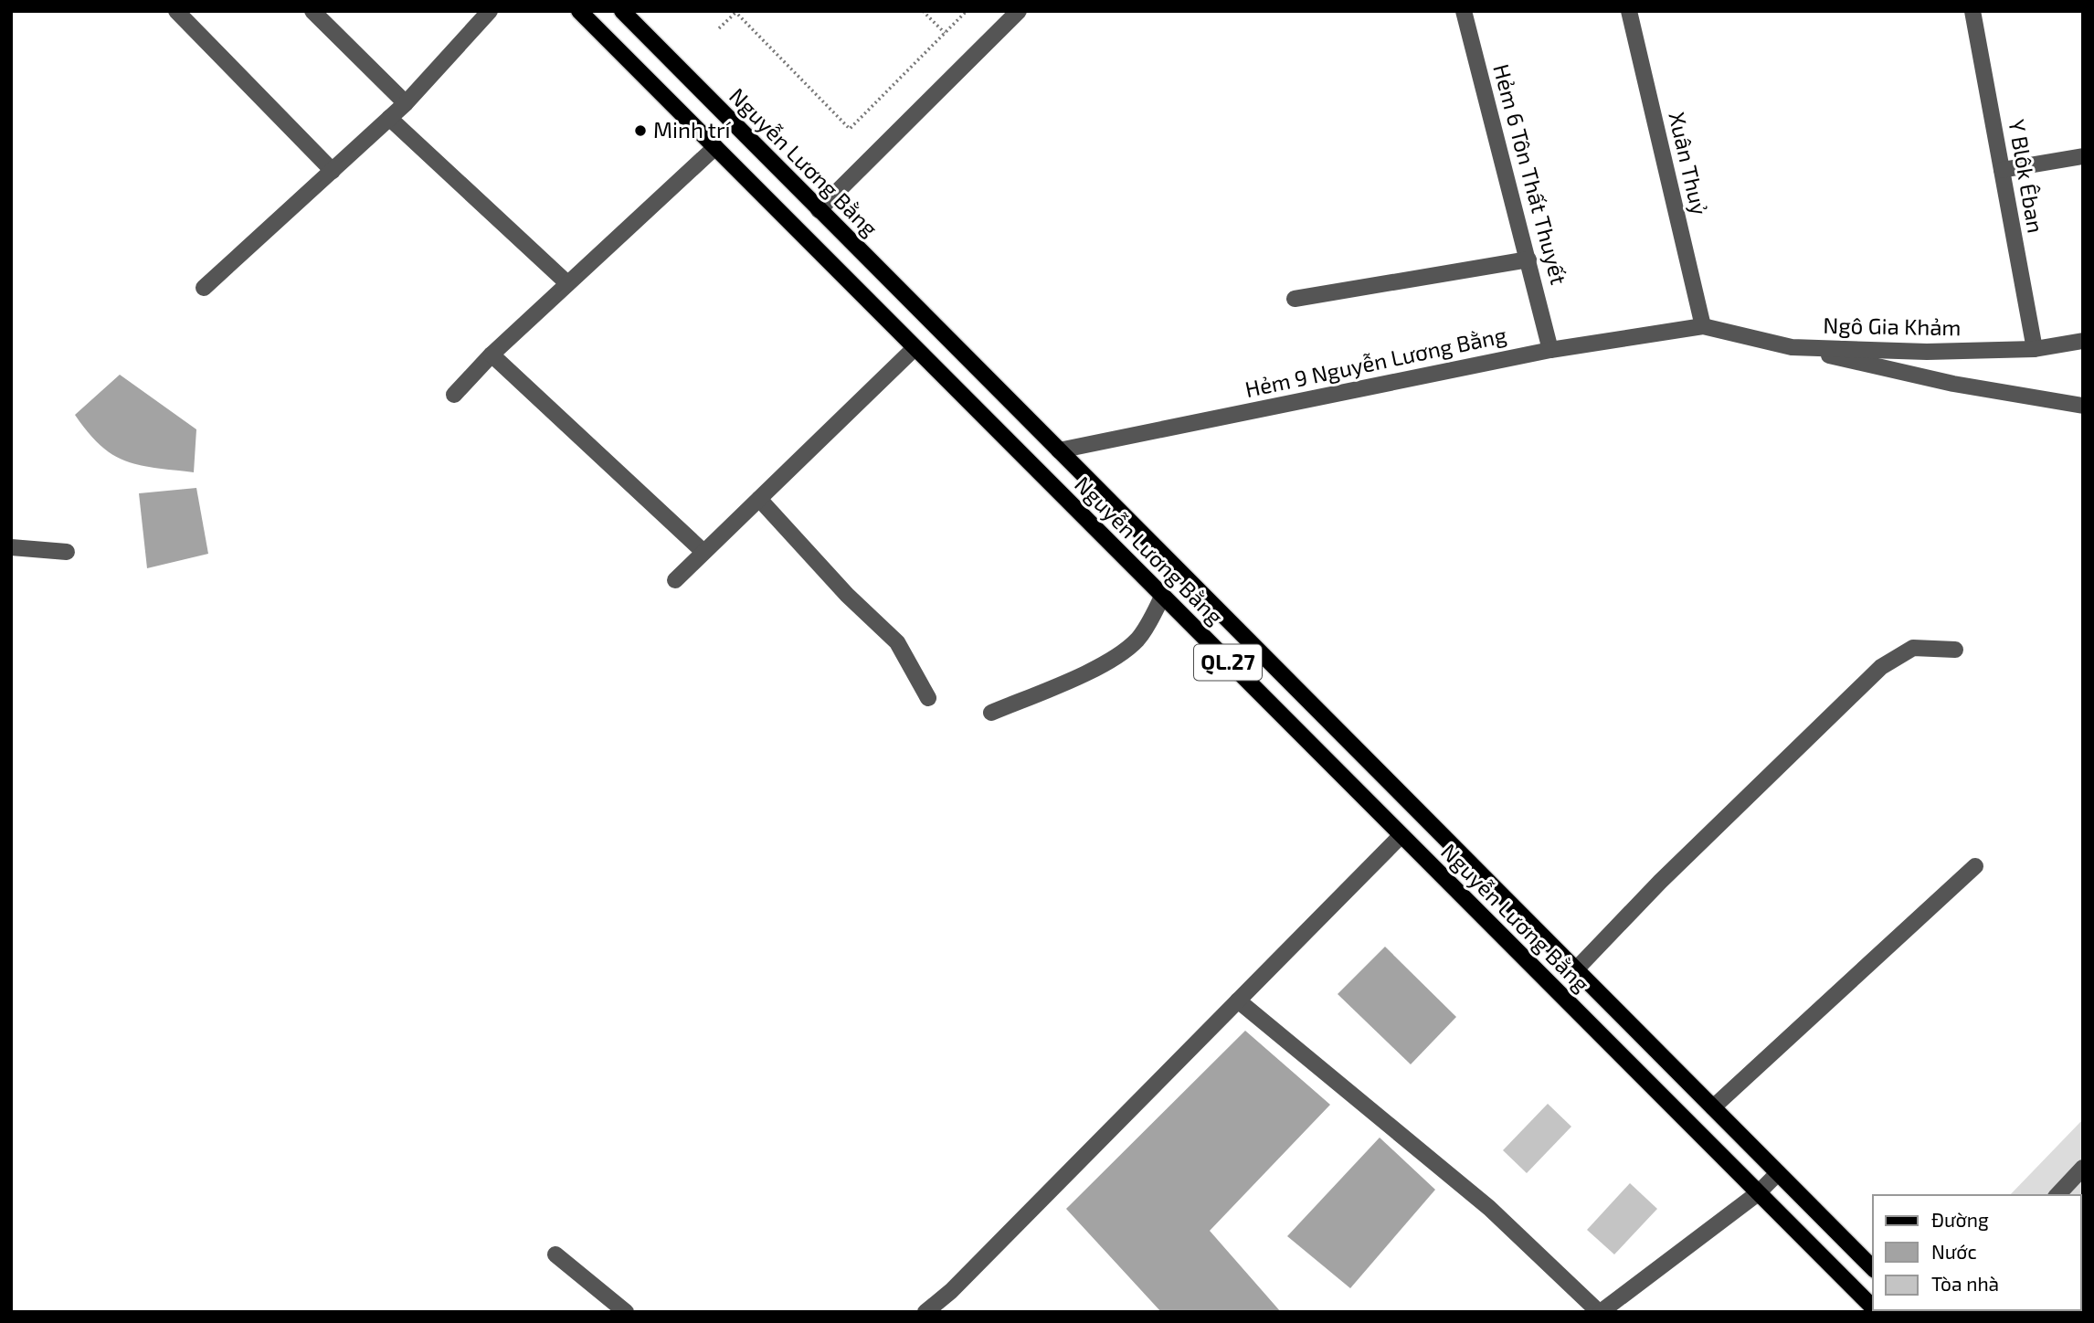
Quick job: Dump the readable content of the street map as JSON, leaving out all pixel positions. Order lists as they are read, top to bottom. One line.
{"streets":{"main road":["Nguyễn Lương Bằng","QL.27"],"street":["Xuân Thuỷ","Hẻm 6 Tôn Thất Thuyết","Y Blôk Êban","Ngô Gia Khảm","Hẻm 9 Nguyễn Lương Bằng"]},"crossings":[["Nguyễn Lương Bằng","Hẻm 9 Nguyễn Lương Bằng"],["Xuân Thuỷ","Ngô Gia Khảm"],["Xuân Thuỷ","Hẻm 9 Nguyễn Lương Bằng"],["Hẻm 6 Tôn Thất Thuyết","Hẻm 9 Nguyễn Lương Bằng"],["Y Blôk Êban","Ngô Gia Khảm"],["Ngô Gia Khảm","Hẻm 9 Nguyễn Lương Bằng"]],"places":["Minh trí"],"legend":["Đường","Nước","Tòa nhà"]}
